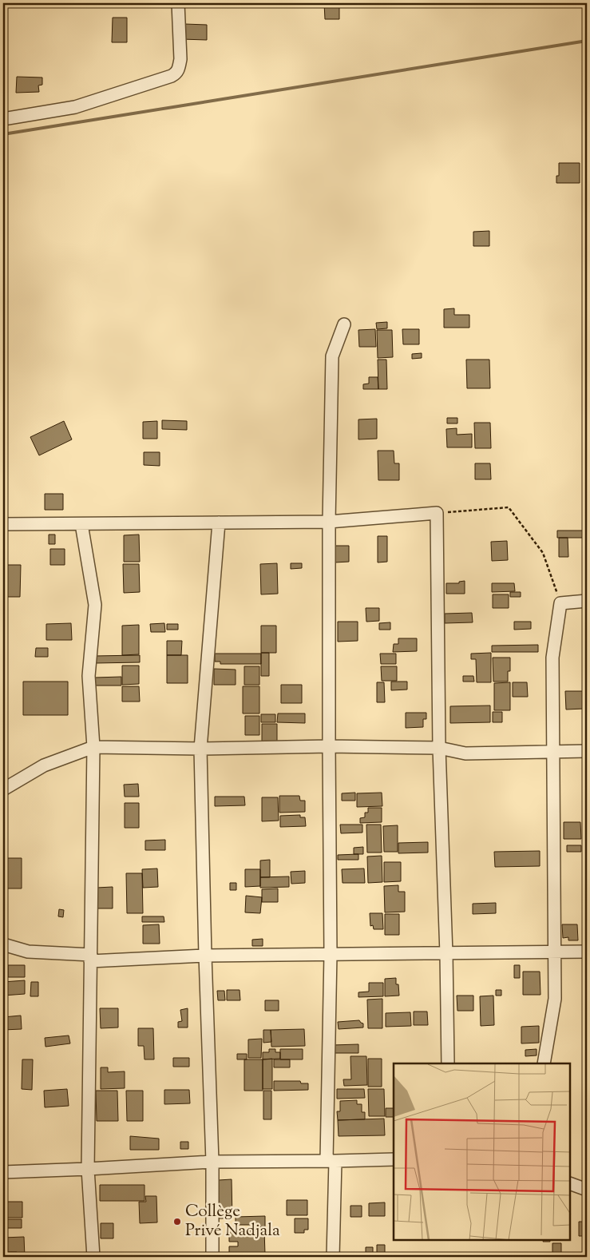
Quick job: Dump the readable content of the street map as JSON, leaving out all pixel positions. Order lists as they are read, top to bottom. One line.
{"places":["Collège Privé Nadjala"]}
